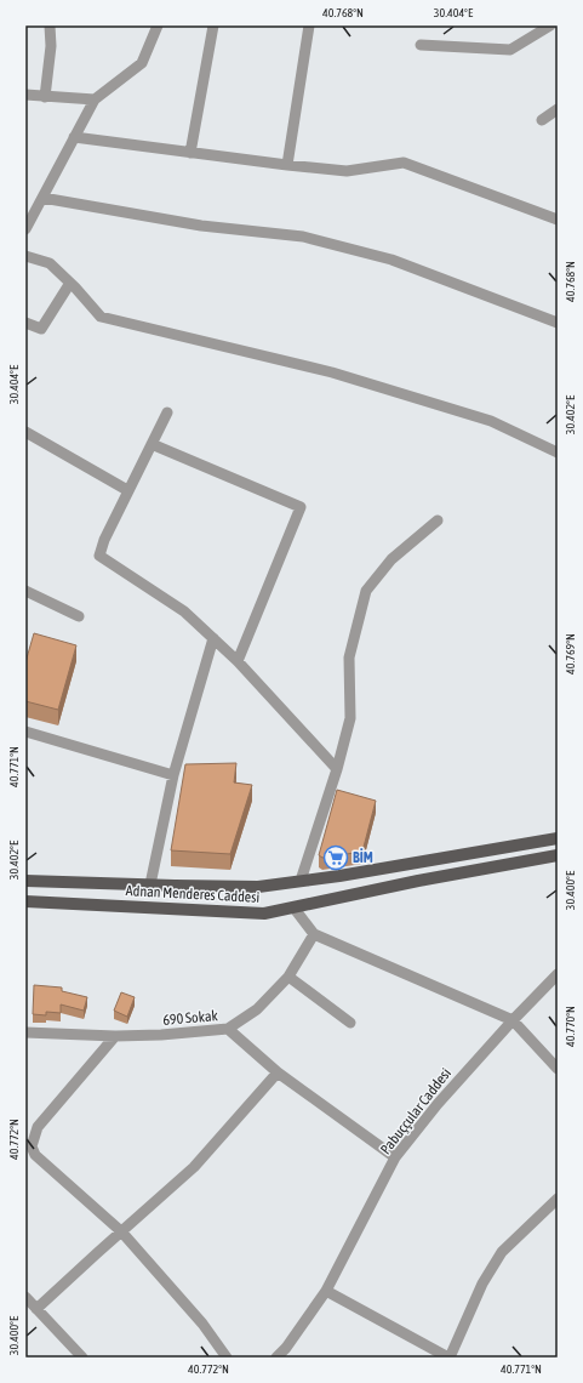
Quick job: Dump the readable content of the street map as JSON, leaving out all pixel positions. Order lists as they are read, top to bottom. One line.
{"streets":{"main road":["Adnan Menderes Caddesi"],"street":["690 Sokak","Pabuççular Caddesi"]},"places":{"supermarket":["BİM"]},"coordinates":["40.768°N","30.404°E","30.402°E","40.769°N","40.771°N","30.400°E","40.770°N","40.772°N"]}
